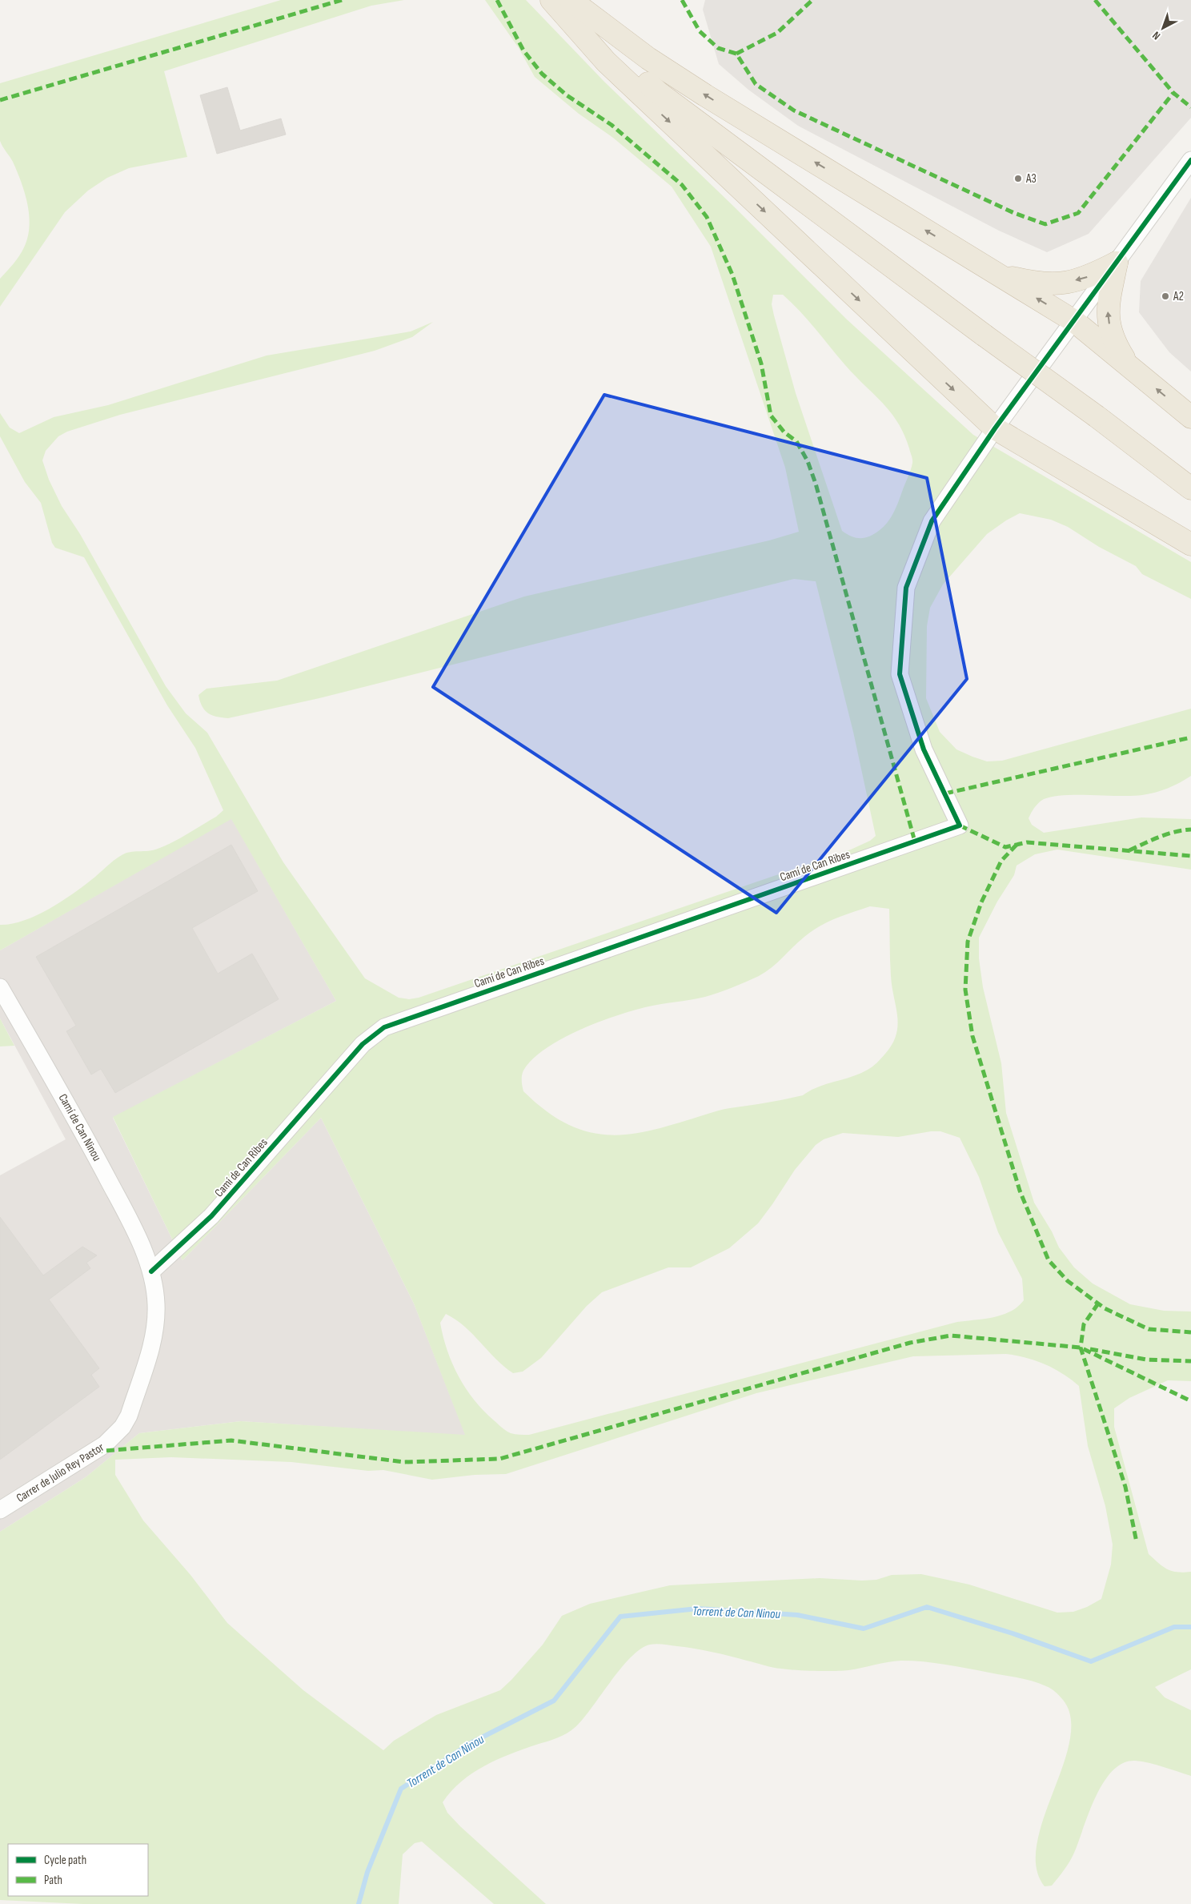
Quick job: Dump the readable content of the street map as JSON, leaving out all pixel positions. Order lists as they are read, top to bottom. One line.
{"streets":{"street":["Camí de Can Ribes","Camí de Can Ninou","Carrer de Julio Rey Pastor"]},"crossings":[["Camí de Can Ribes","Camí de Can Ninou"],["Camí de Can Ribes","Carrer de Julio Rey Pastor"],["Camí de Can Ninou","Carrer de Julio Rey Pastor"]],"water":["Torrent de Can Ninou"],"places":["A3","A2"],"legend":["Cycle path","Path"],"north":"bottom left"}
